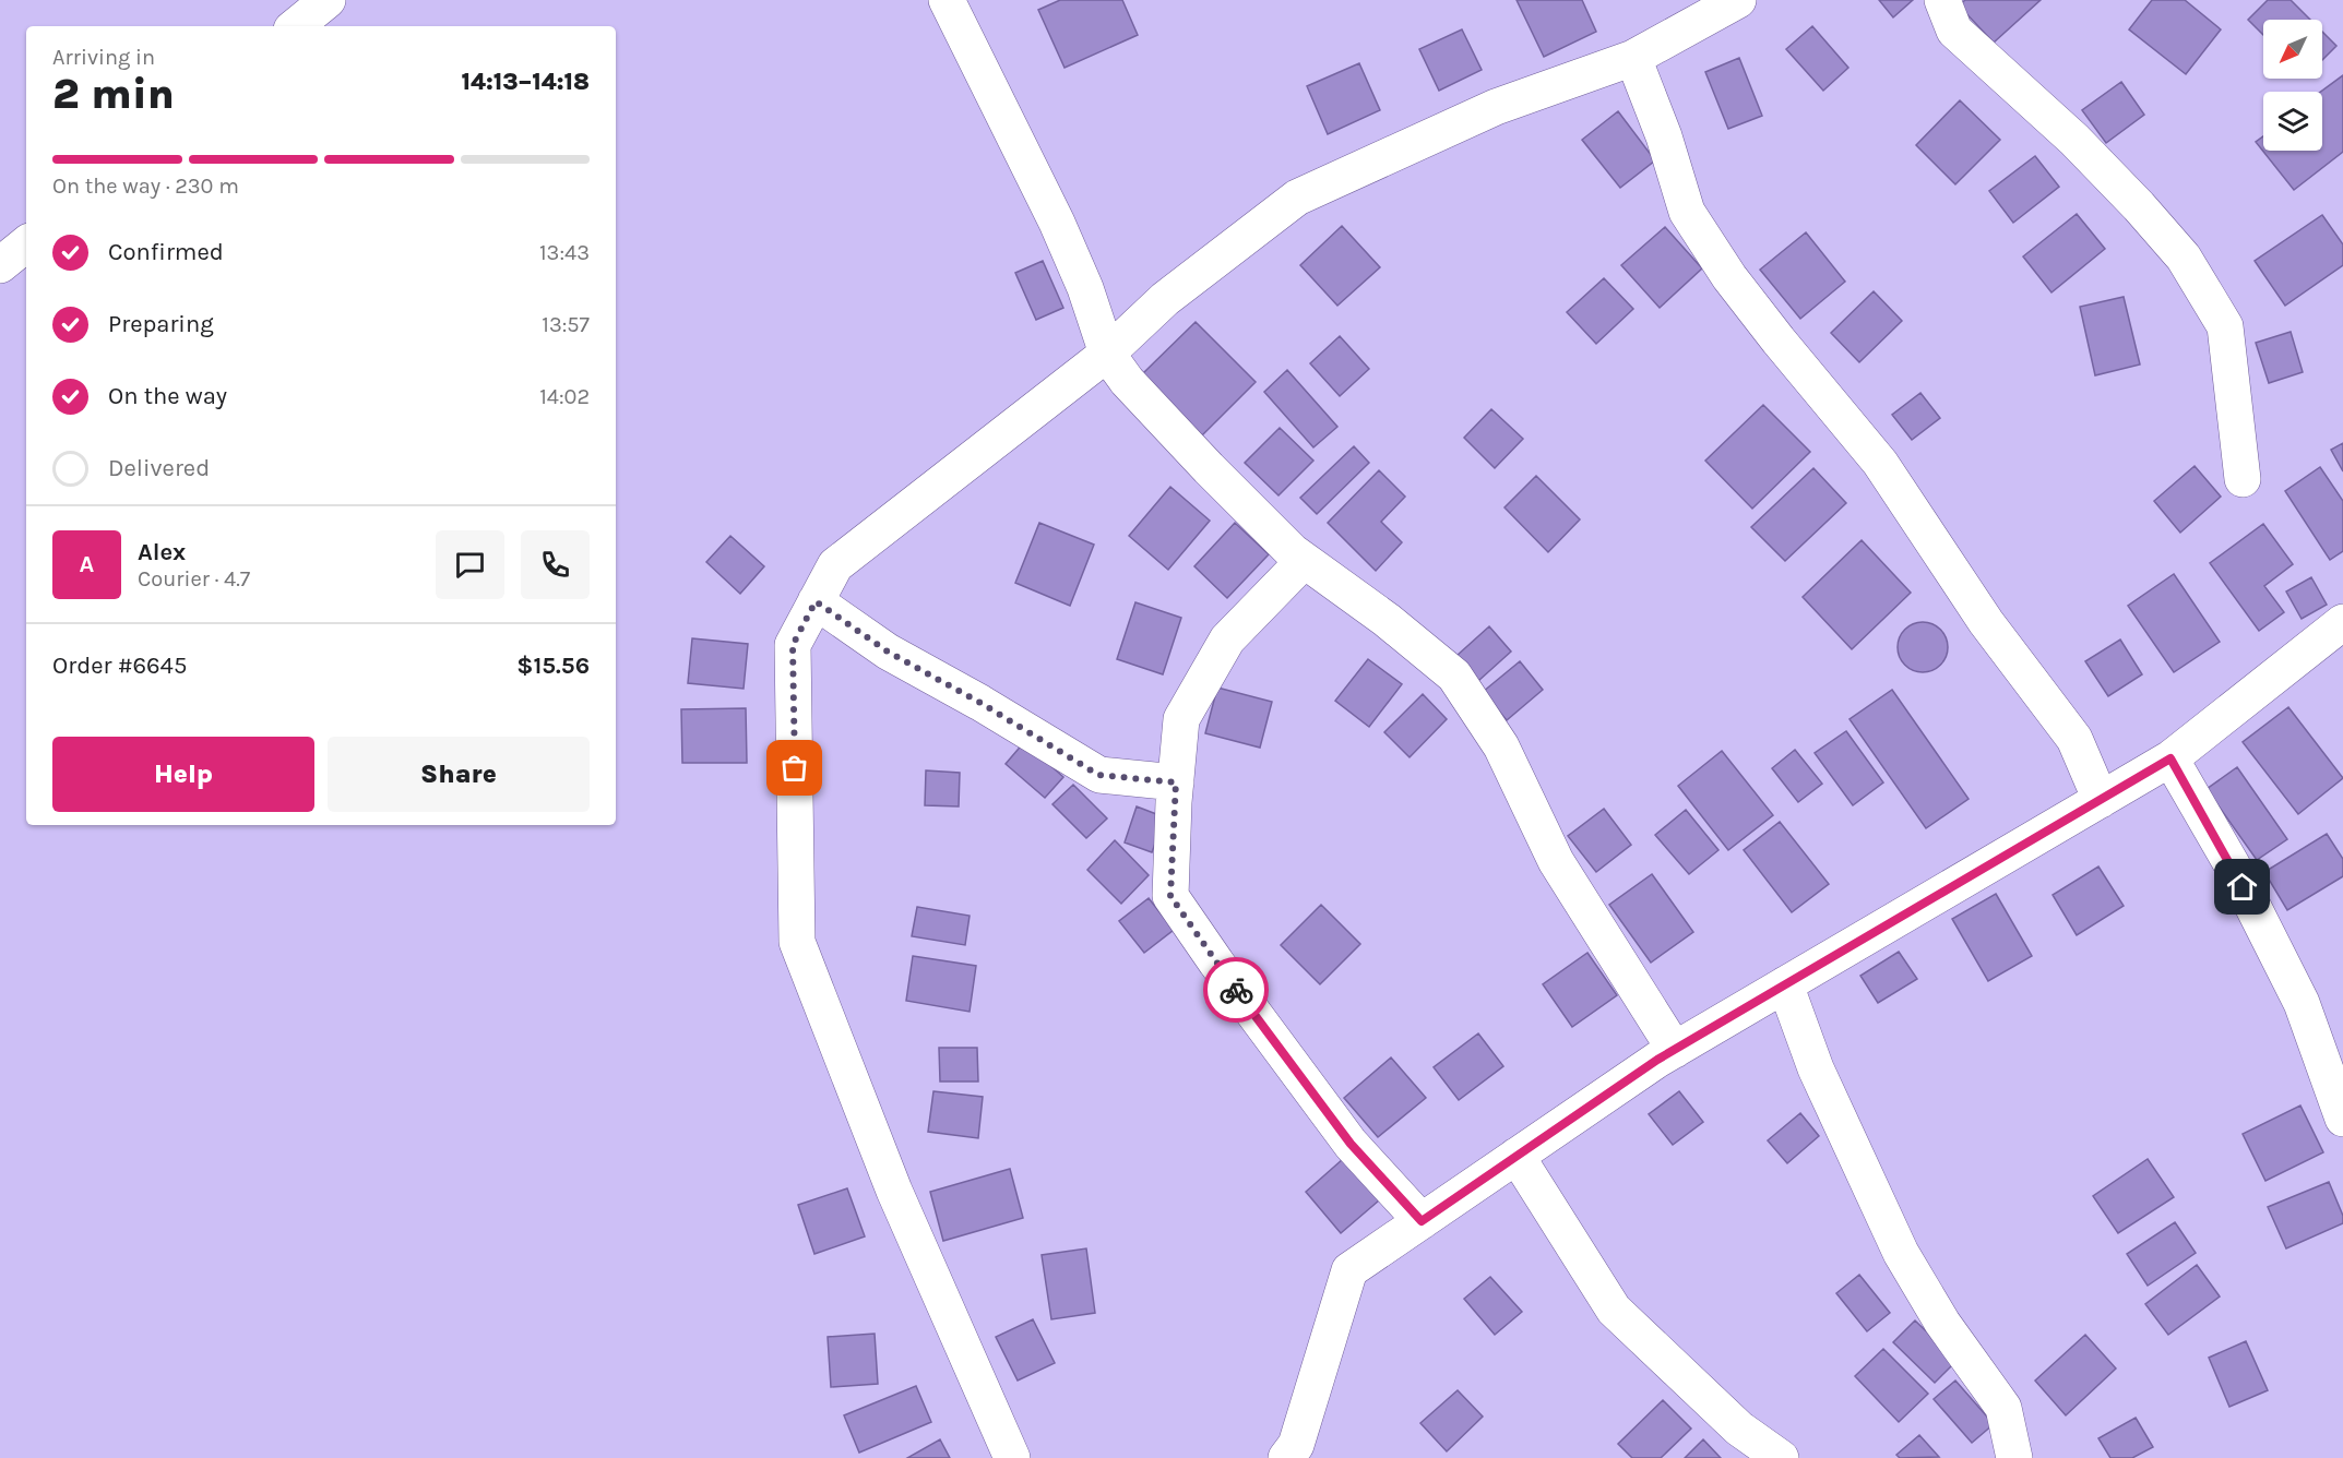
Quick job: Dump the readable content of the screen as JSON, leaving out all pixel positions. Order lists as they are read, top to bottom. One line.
{"north":"bottom left","page":{"heading":["2 min","Arriving in","14:13–14:18"],"panel":["Alex","Courier · 4.7","Order #6645","$15.56"],"bar":"On the way · 230 m","list":[["Confirmed","13:43"],["Preparing","13:57"],["On the way","14:02"],"Delivered"],"round":"A","buttons":["Help","Share"]}}
